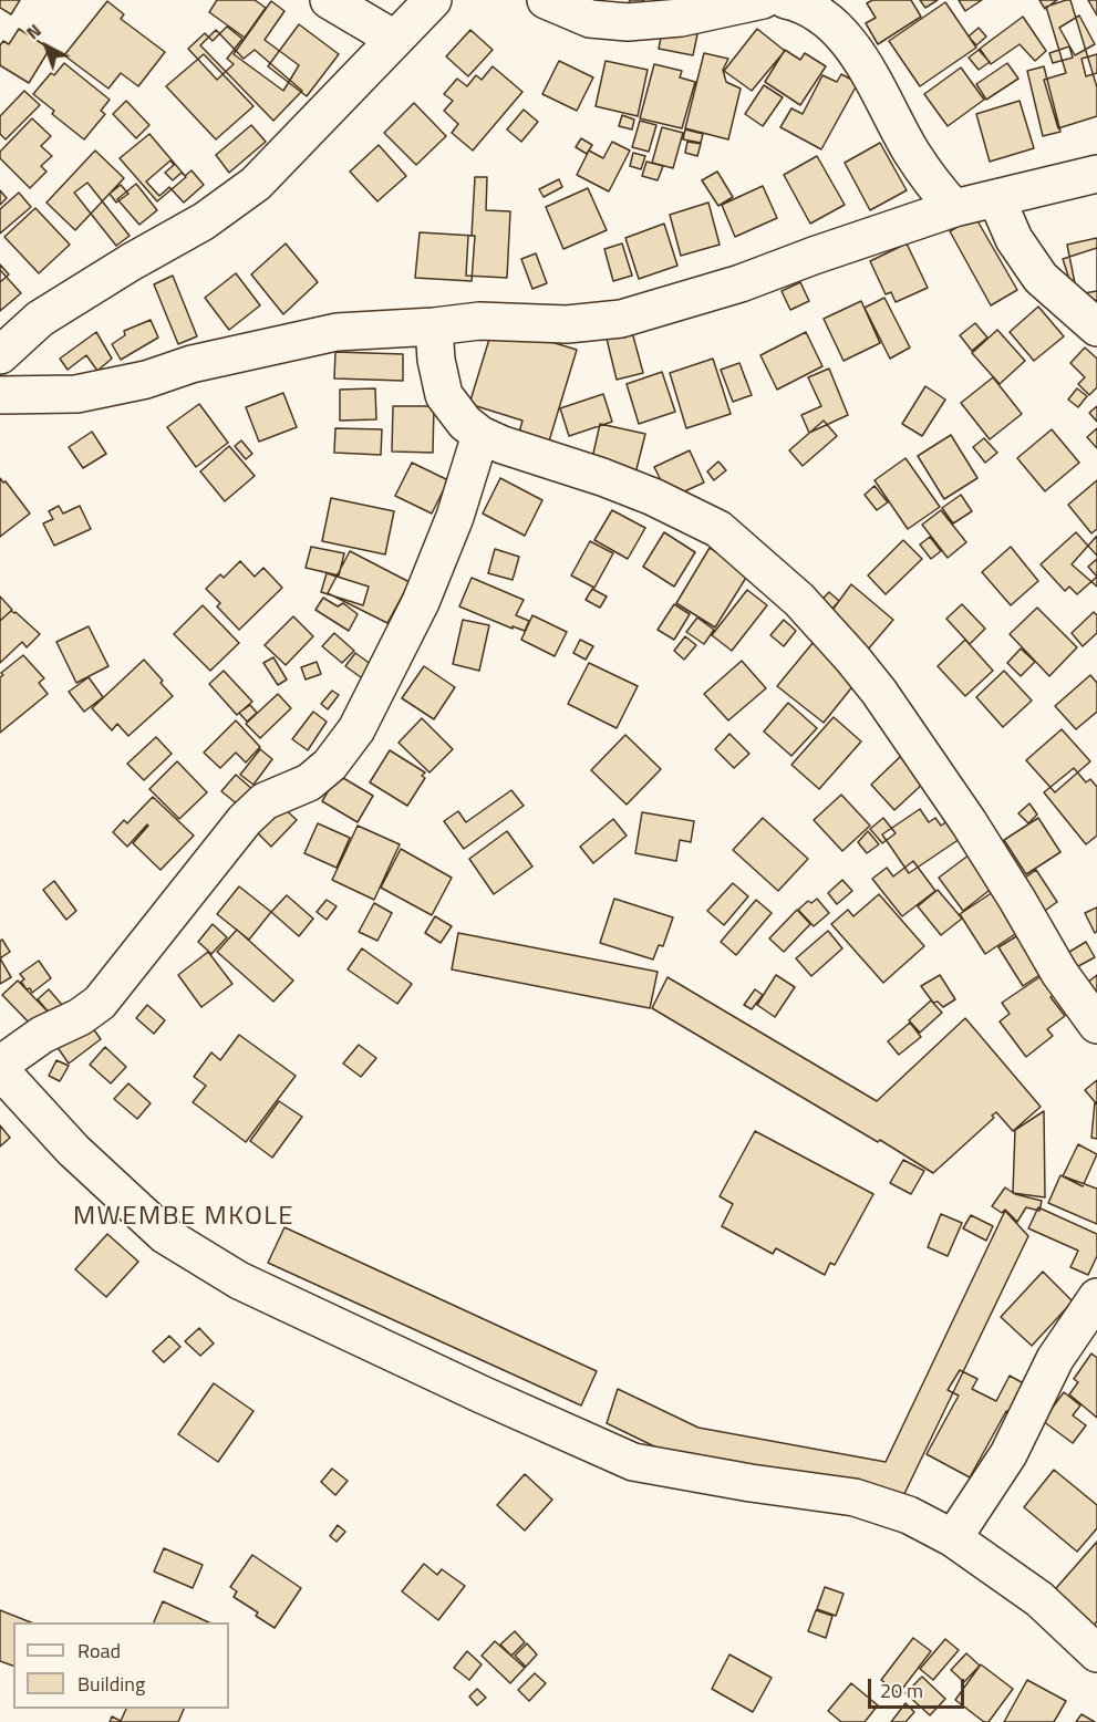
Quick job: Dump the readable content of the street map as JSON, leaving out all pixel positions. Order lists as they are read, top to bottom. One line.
{"districts":["MWEMBE MKOLE"],"legend":["Road","Building"],"scale_bar":"20 m","north":"top left"}
